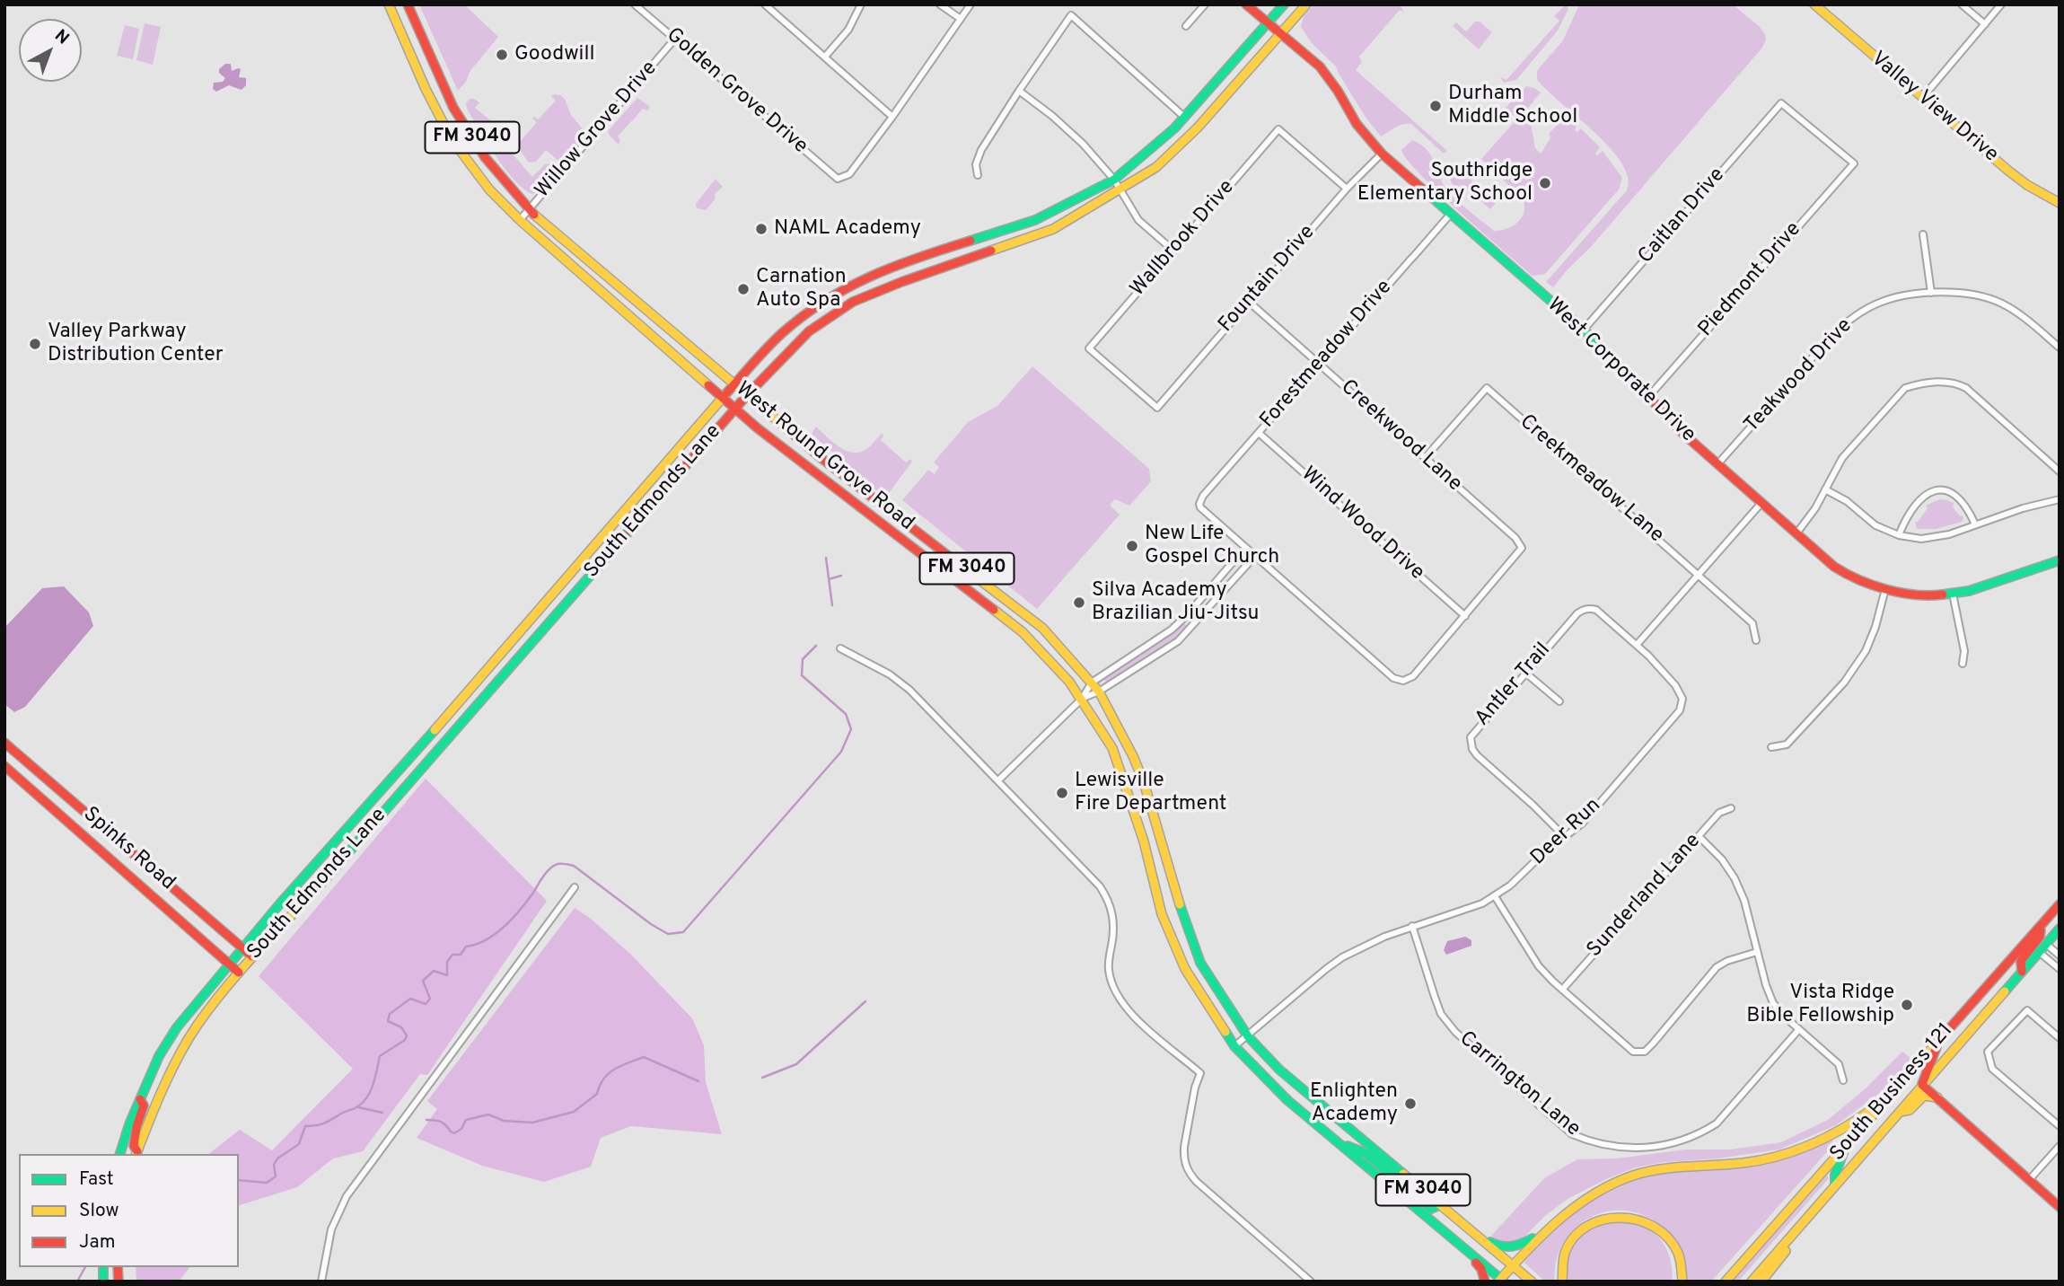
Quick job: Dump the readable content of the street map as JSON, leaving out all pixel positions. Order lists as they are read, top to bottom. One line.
{"streets":{"main road":["Valley View Drive","FM 3040","West Corporate Drive","West Round Grove Road","South Edmonds Lane","Spinks Road","South Business 121"],"street":["Golden Grove Drive","Willow Grove Drive","Caitlan Drive","Wallbrook Drive","Fountain Drive","Piedmont Drive","Forestmeadow Drive","Teakwood Drive","Creekwood Lane","Creekmeadow Lane","Wind Wood Drive","Antler Trail","Deer Run","Sunderland Lane","Carrington Lane"]},"crossings":[["Golden Grove Drive","Willow Grove Drive"],["Willow Grove Drive","West Round Grove Road"],["Caitlan Drive","Piedmont Drive"],["Caitlan Drive","West Corporate Drive"],["Wallbrook Drive","Fountain Drive"],["Fountain Drive","West Corporate Drive"],["Fountain Drive","Creekwood Lane"],["Piedmont Drive","West Corporate Drive"],["Forestmeadow Drive","West Corporate Drive"],["Forestmeadow Drive","Creekwood Lane"],["Forestmeadow Drive","Wind Wood Drive"],["West Corporate Drive","Teakwood Drive"],["West Corporate Drive","South Edmonds Lane"],["Creekwood Lane","Creekmeadow Lane"],["Creekwood Lane","Wind Wood Drive"],["West Round Grove Road","South Edmonds Lane"],["West Round Grove Road","Deer Run"],["South Edmonds Lane","Spinks Road"],["Antler Trail","Deer Run"],["Deer Run","Carrington Lane"]],"places":["Goodwill","Durham Middle School","Southridge Elementary School","NAML Academy","Carnation Auto Spa","Valley Parkway Distribution Center","New Life Gospel Church","Silva Academy Brazilian Jiu-Jitsu","Lewisville Fire Department","Vista Ridge Bible Fellowship","Enlighten Academy"],"legend":["Fast","Slow","Jam"],"north":"top right"}
